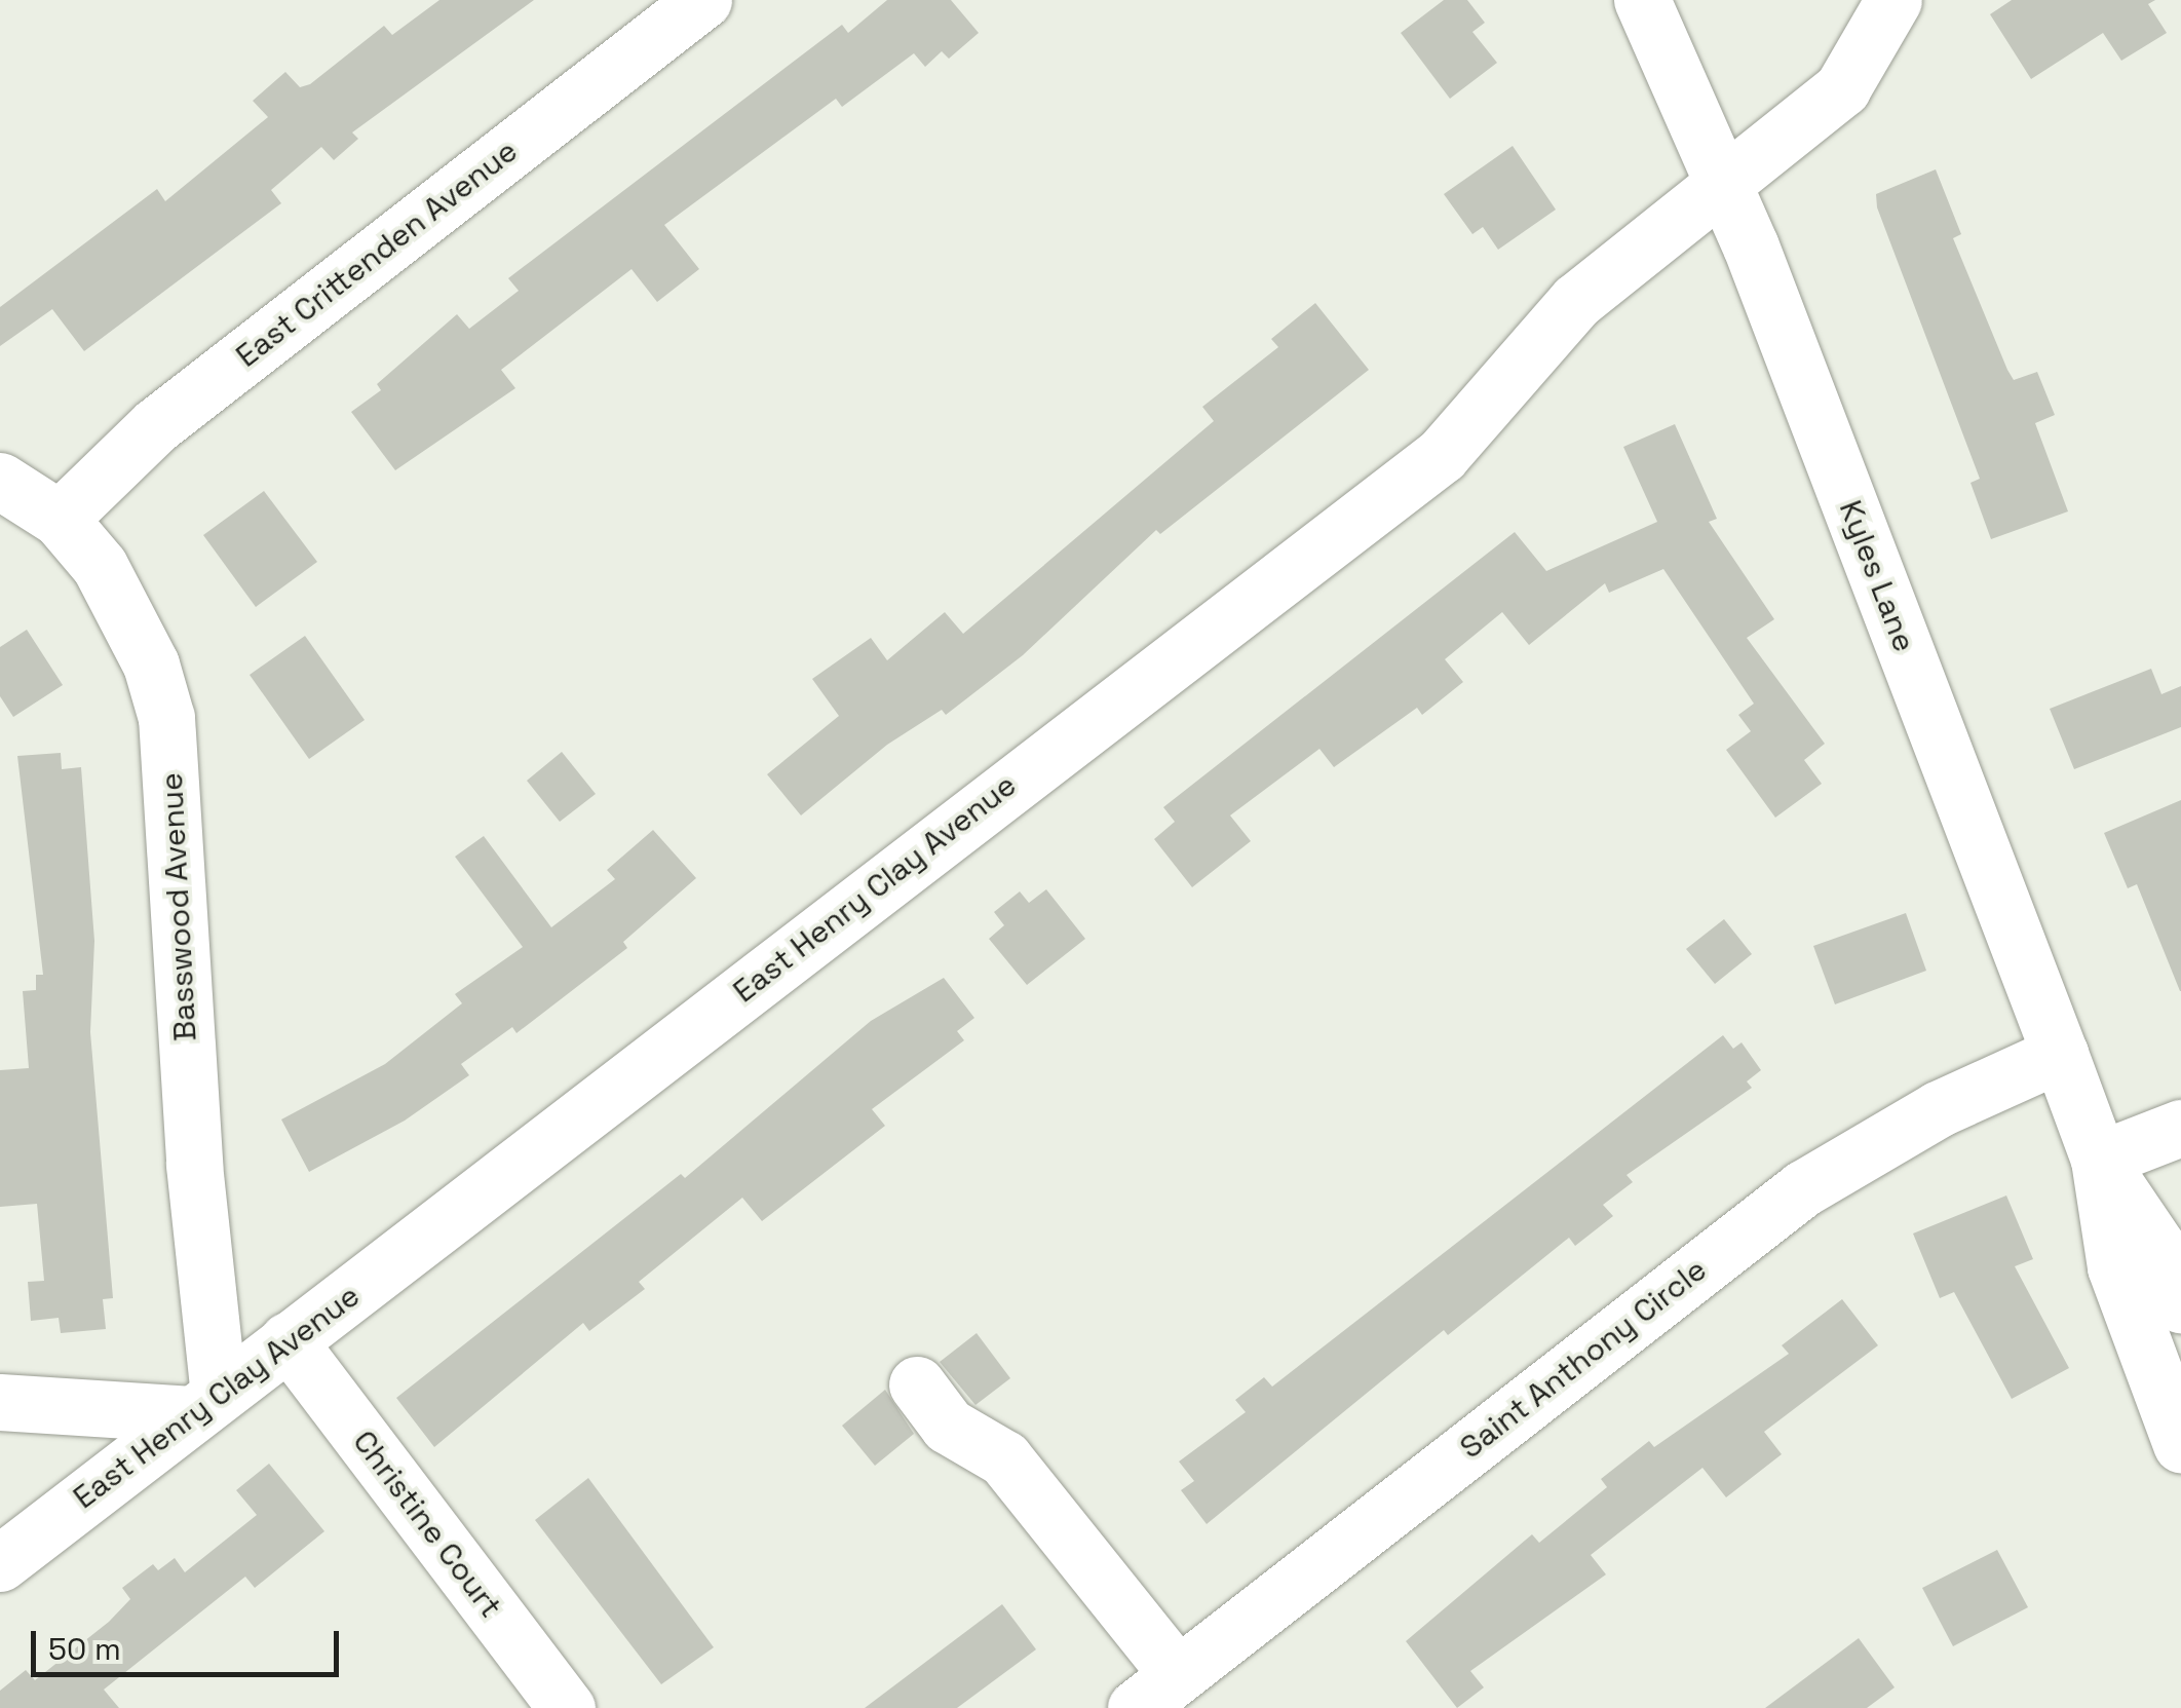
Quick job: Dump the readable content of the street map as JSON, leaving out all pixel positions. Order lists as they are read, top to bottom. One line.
{"streets":{"street":["East Crittenden Avenue","Kyles Lane","East Henry Clay Avenue","Basswood Avenue","Saint Anthony Circle","Christine Court"]},"crossings":[["East Crittenden Avenue","Basswood Avenue"],["Kyles Lane","East Henry Clay Avenue"],["Kyles Lane","Saint Anthony Circle"],["East Henry Clay Avenue","Basswood Avenue"],["East Henry Clay Avenue","Christine Court"]],"scale_bar":"50 m"}
